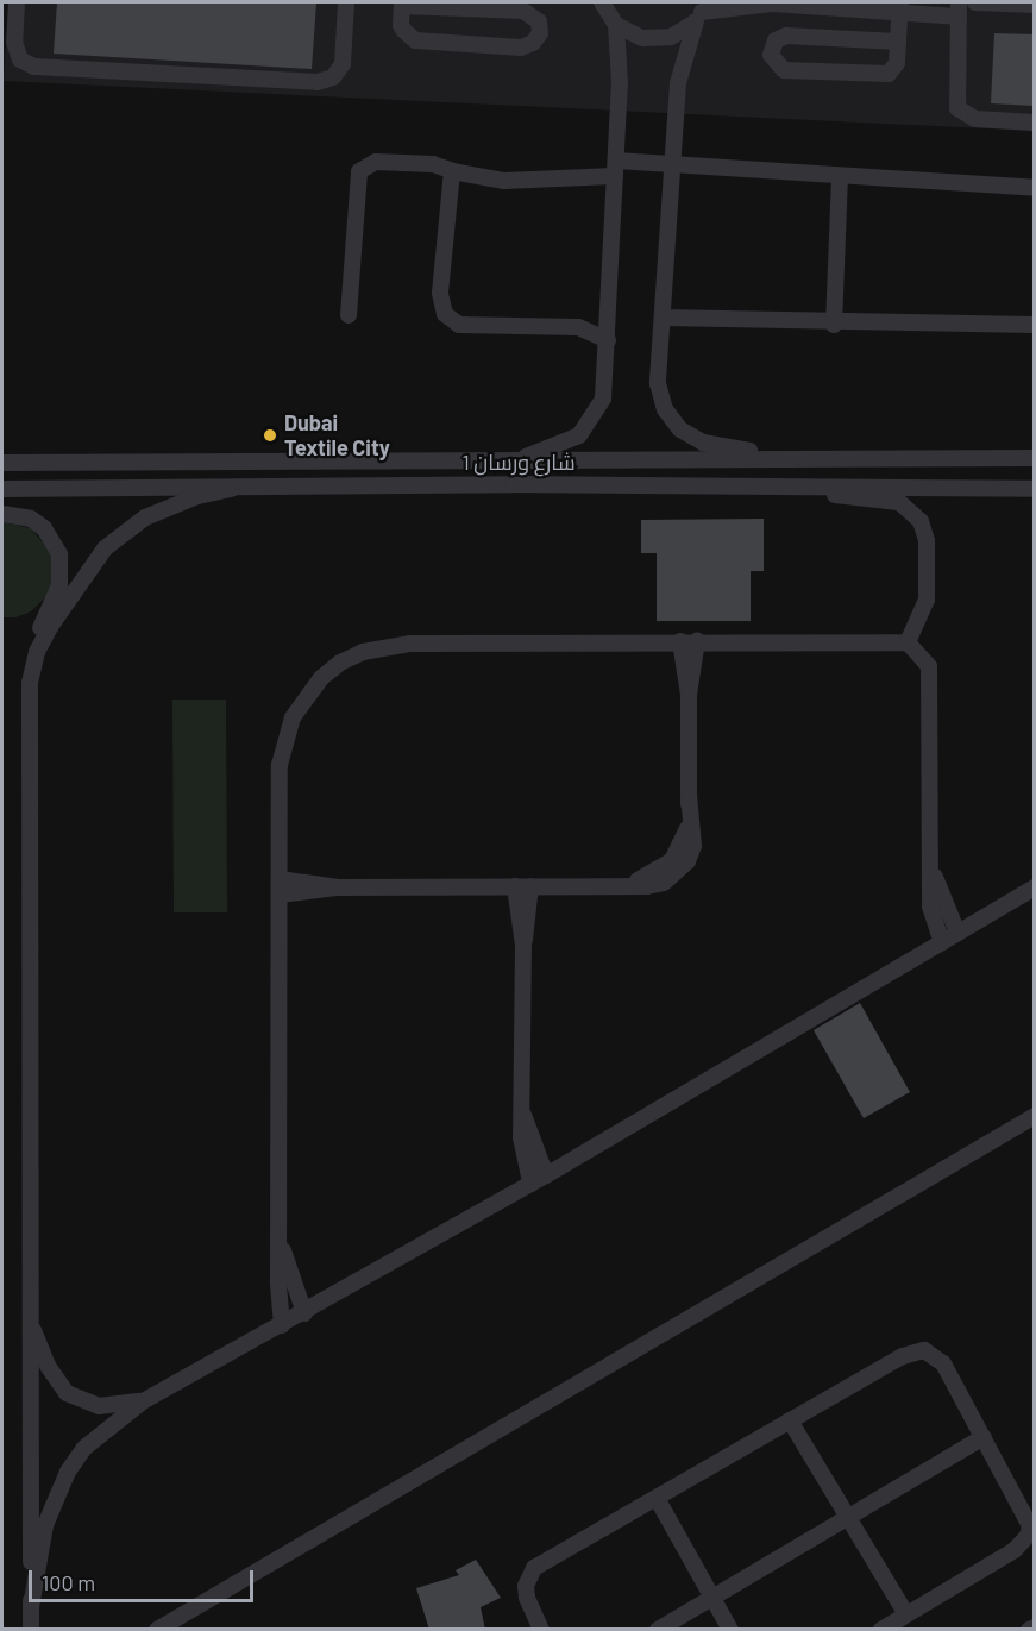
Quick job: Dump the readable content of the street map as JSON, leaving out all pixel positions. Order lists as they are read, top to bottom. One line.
{"streets":{"street":["شارع ورسان 1"]},"places":["Dubai Textile City"],"scale_bar":"100 m"}
